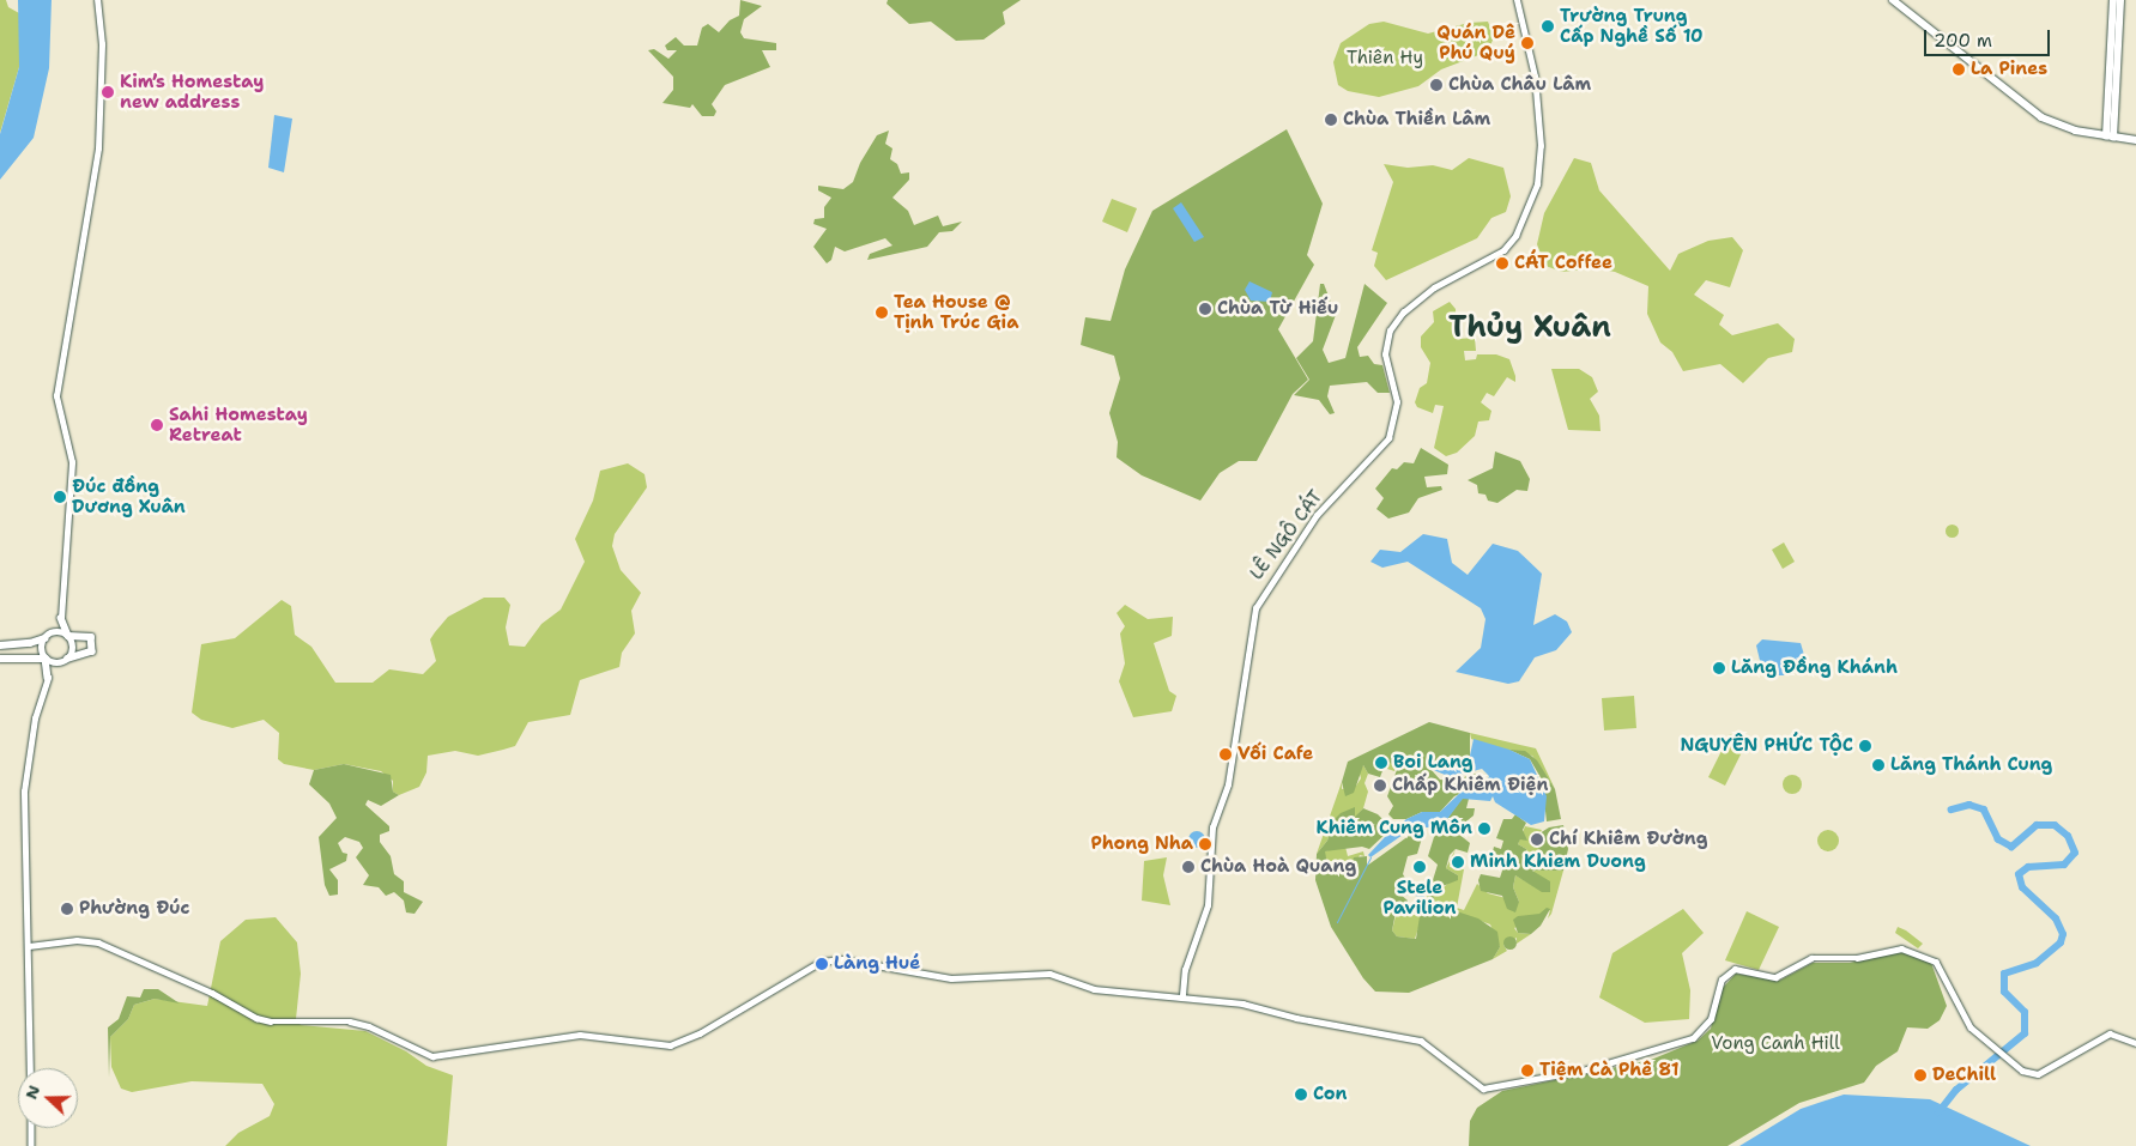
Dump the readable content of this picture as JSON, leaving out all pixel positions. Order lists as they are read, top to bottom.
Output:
{
  "streets": {
    "street": ["LÊ NGÔ CÁT"]
  },
  "districts": ["Thủy Xuân"],
  "parks": ["Thiên Hy", "Vong Canh Hill"],
  "places": [
    "Trường Trung Cấp Nghề Số 10",
    "Quán Dê Phú Quý",
    "La Pines",
    "Chùa Châu Lâm",
    "Kim’s Homestay new address",
    "Chùa Thiền Lâm",
    "CÁT Coffee",
    "Chùa Từ Hiếu",
    "Tea House @ Tịnh Trúc Gia",
    "Sahi Homestay Retreat",
    "Đúc đồng Dương Xuân",
    "Lăng Đồng Khánh",
    "NGUYÊN PHỨC TỘC",
    "Vối Cafe",
    "Boi Lang",
    "Lăng Thánh Cung",
    "Chấp Khiêm Điện",
    "Khiêm Cung Môn",
    "Chí Khiêm Đường",
    "Phong Nha",
    "Minh Khiem Duong",
    "Chùa Hoà Quang",
    "Stele Pavilion",
    "Phường Đúc",
    "Làng Hué",
    "Tiệm Cà Phê 81",
    "DeChill",
    "Con"
  ],
  "scale_bar": "200 m",
  "north": "left"
}
